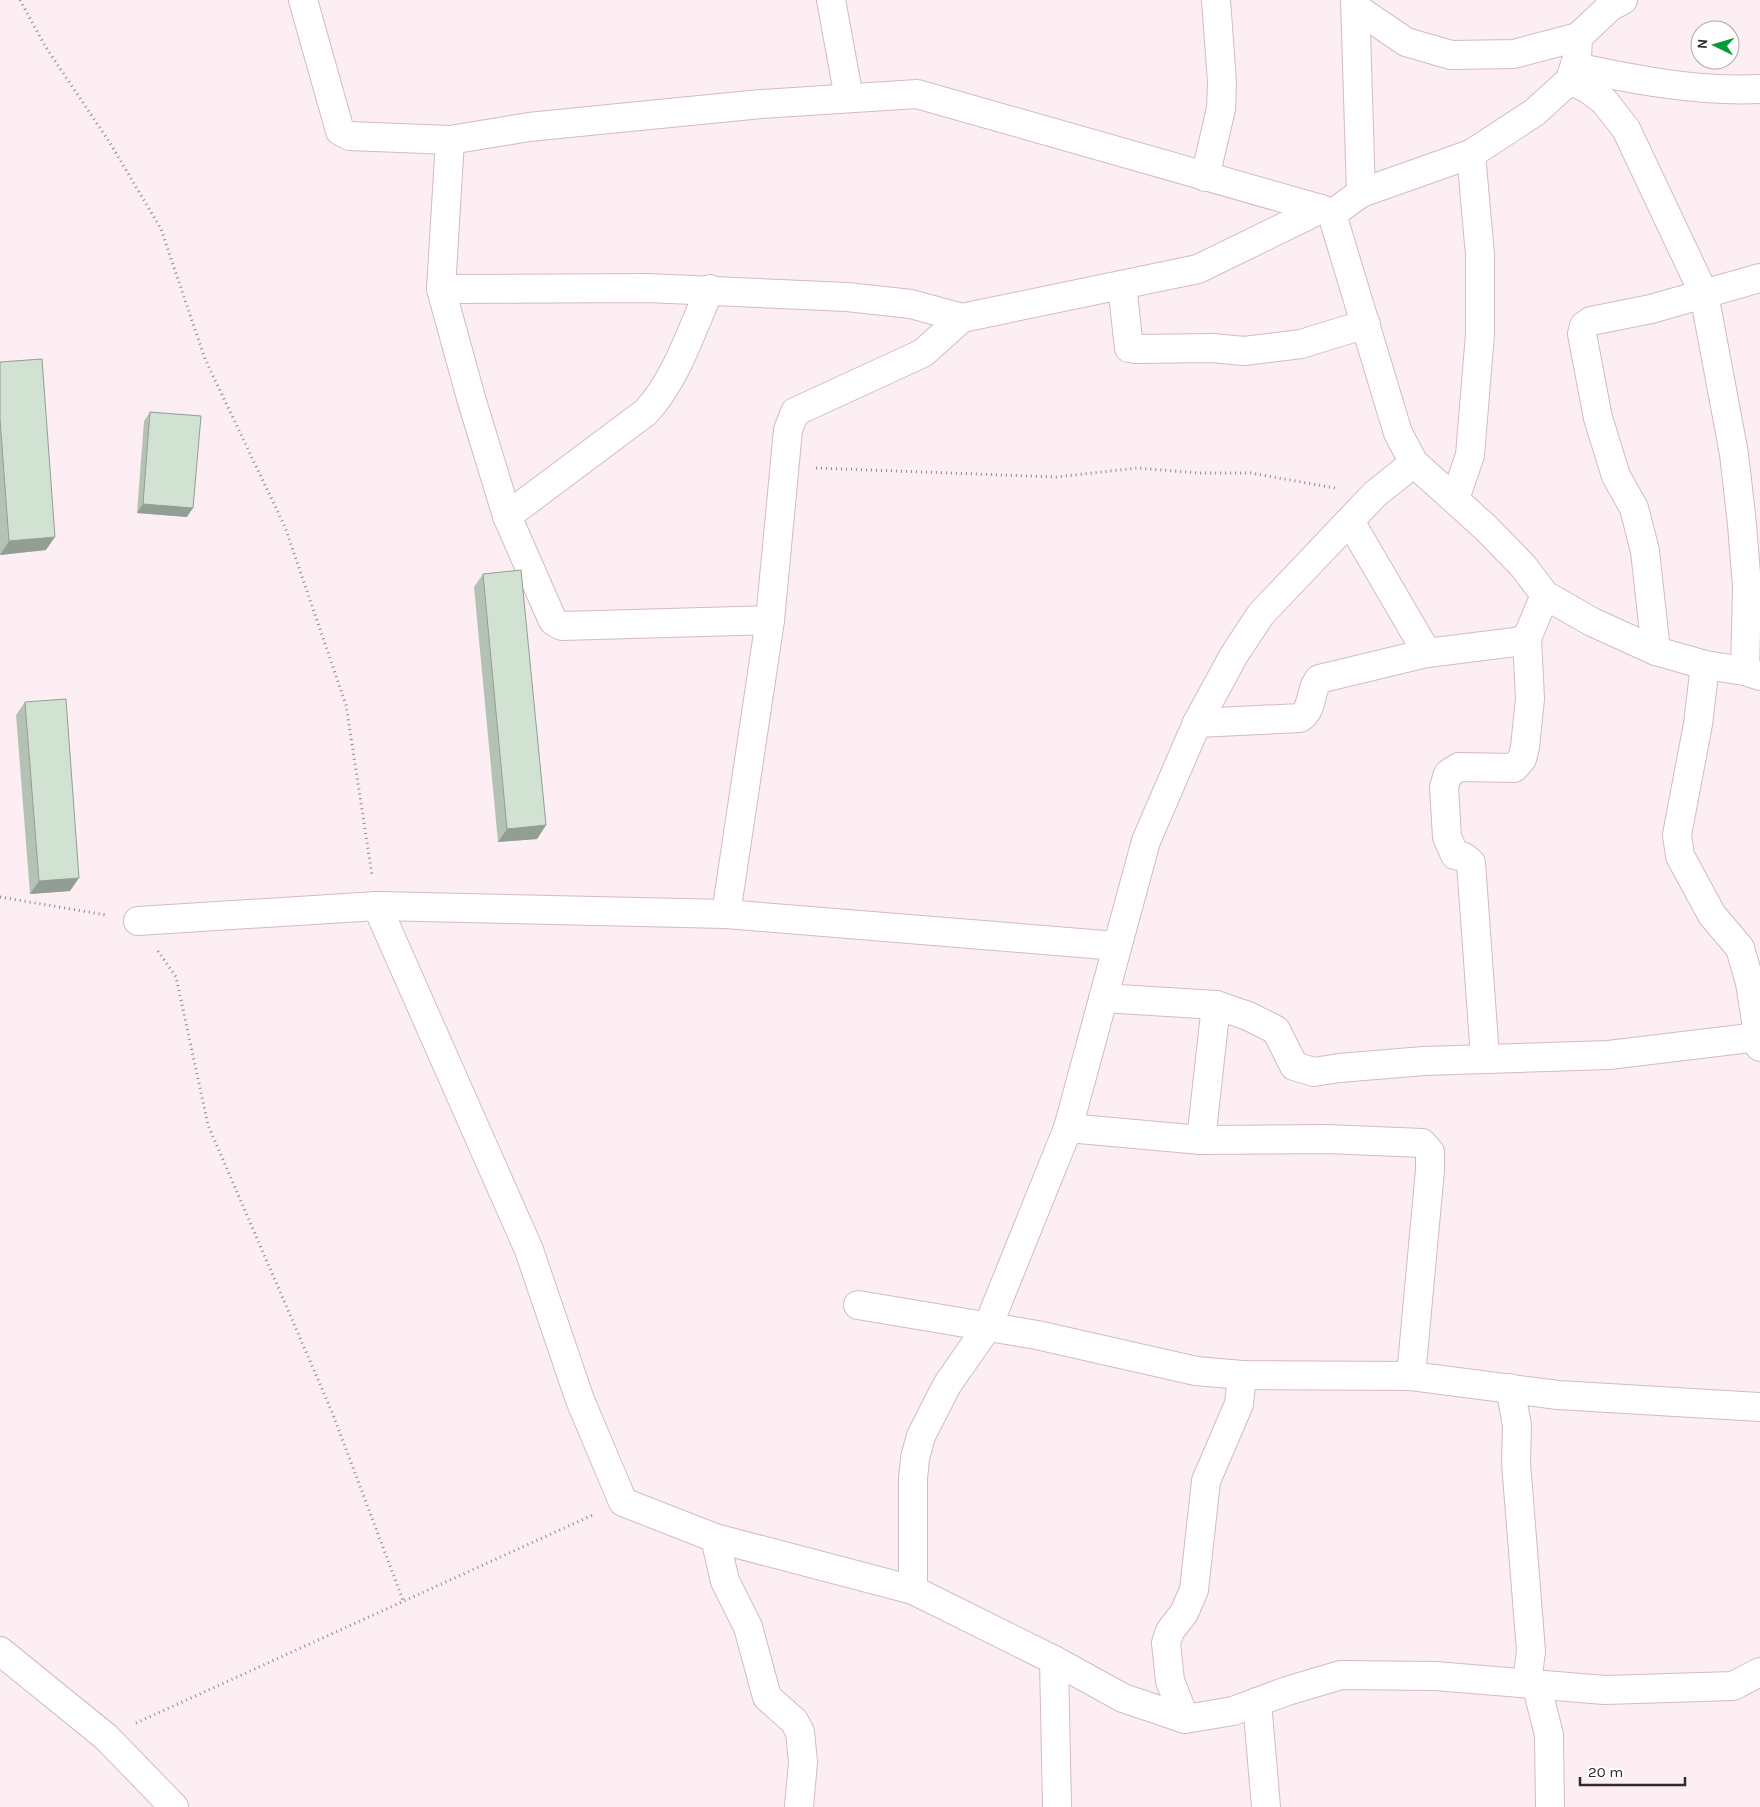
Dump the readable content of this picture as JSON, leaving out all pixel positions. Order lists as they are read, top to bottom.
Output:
{
  "scale_bar": "20 m",
  "north": "left"
}
